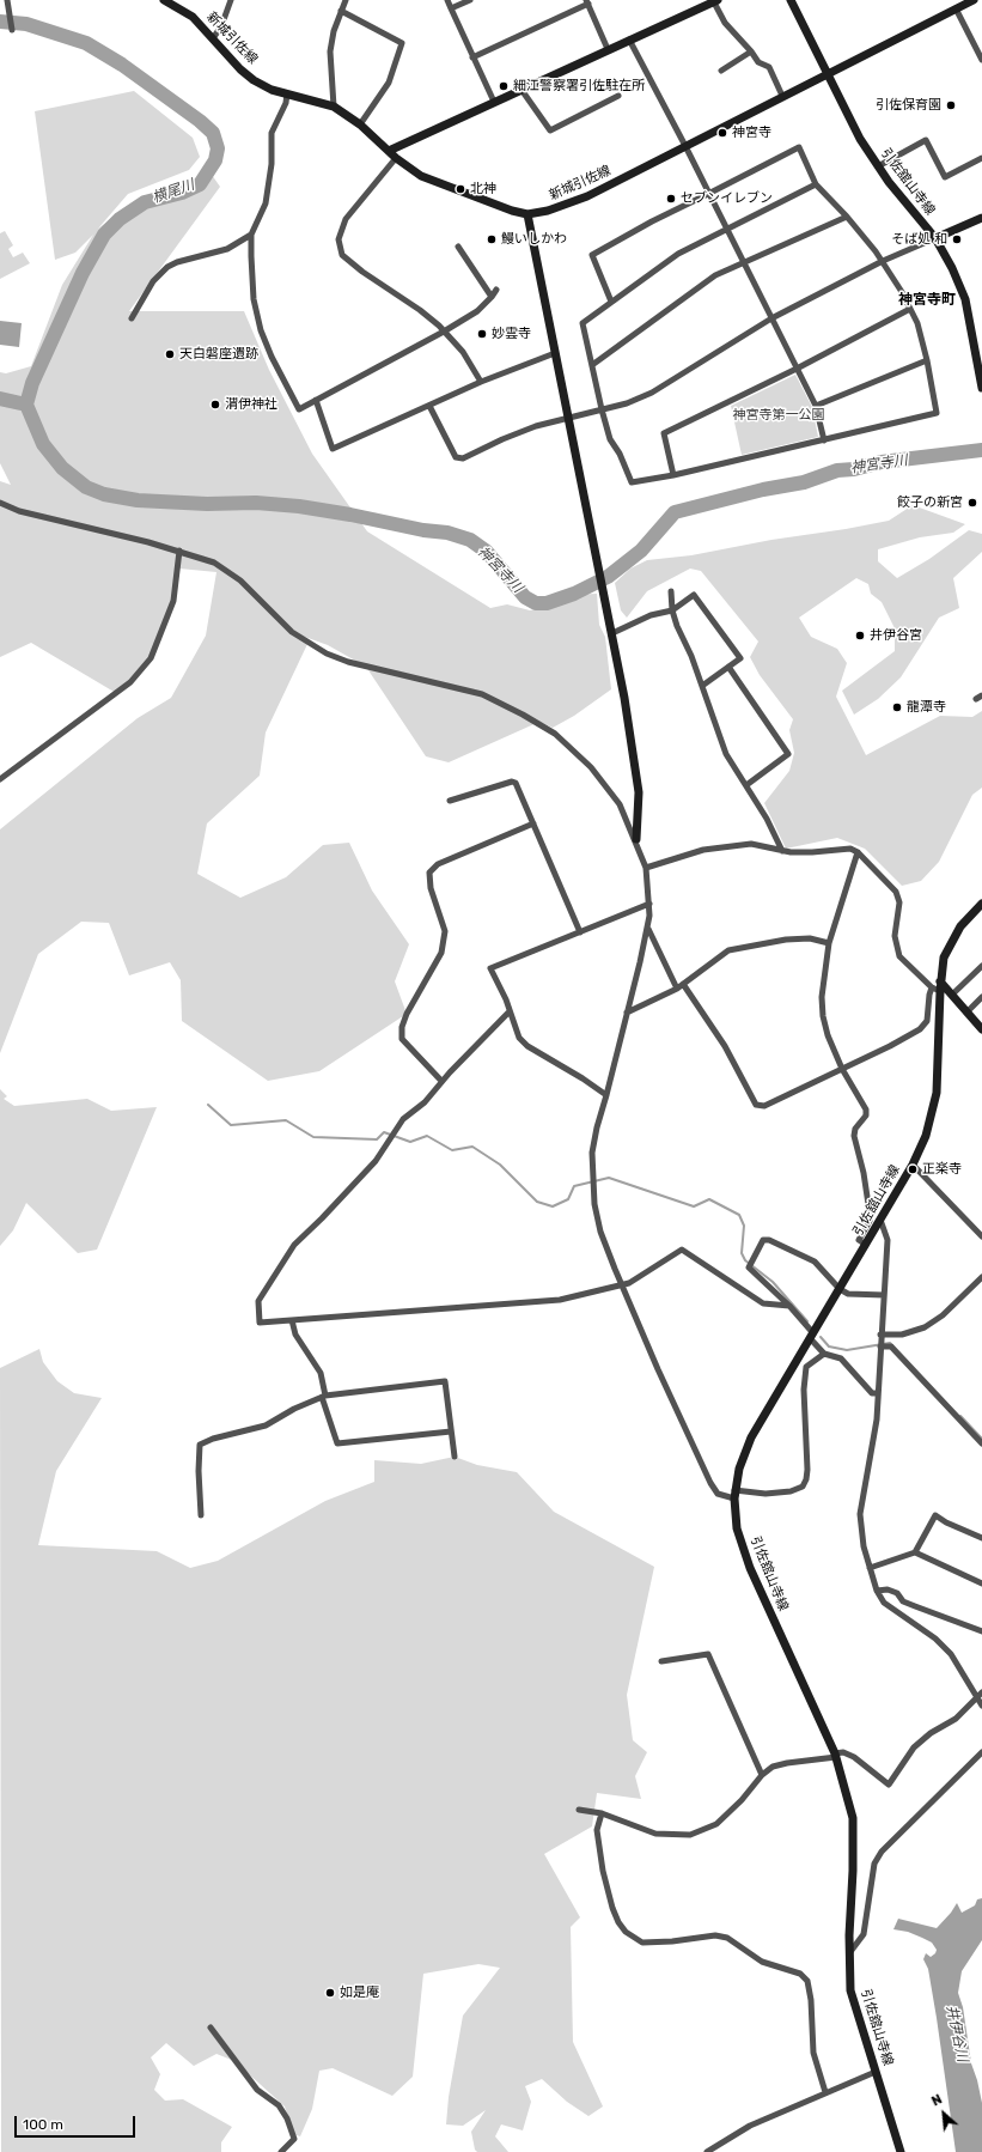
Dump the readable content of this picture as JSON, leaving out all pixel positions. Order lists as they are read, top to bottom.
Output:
{
  "streets": {
    "main road": ["新城引佐線", "引佐舘山寺線"]
  },
  "crossings": [
    ["新城引佐線", "引佐舘山寺線"]
  ],
  "districts": ["神宮寺町"],
  "water": ["横尾川", "神宮寺川", "井伊谷川"],
  "parks": ["神宮寺第一公園"],
  "places": [
    "細江警察署引佐駐在所",
    "引佐保育園",
    "神宮寺",
    "北神",
    "セブンイレブン",
    "鰻いしかわ",
    "そば処 和",
    "妙雲寺",
    "天白磐座遺跡",
    "渭伊神社",
    "餃子の新宮",
    "井伊谷宮",
    "龍潭寺",
    "正楽寺",
    "如是庵"
  ],
  "scale_bar": "100 m",
  "north": "top left"
}
